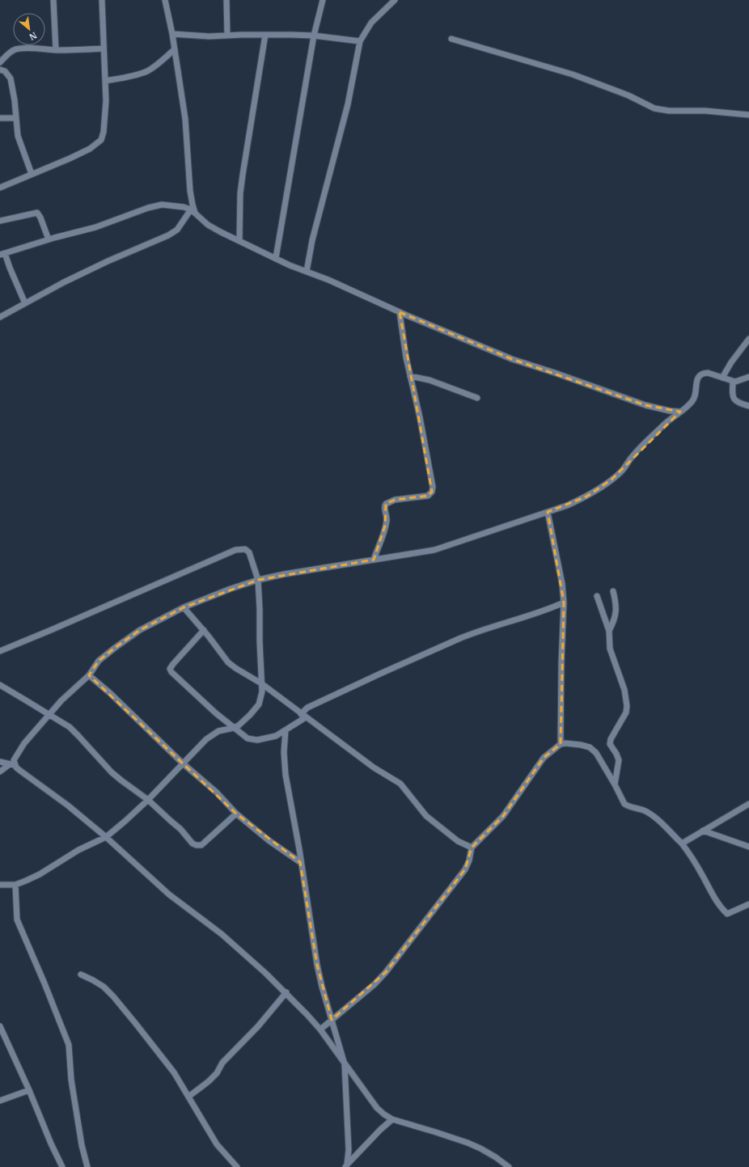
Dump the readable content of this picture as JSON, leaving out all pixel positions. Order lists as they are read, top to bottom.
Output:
{
  "north": "bottom right"
}
